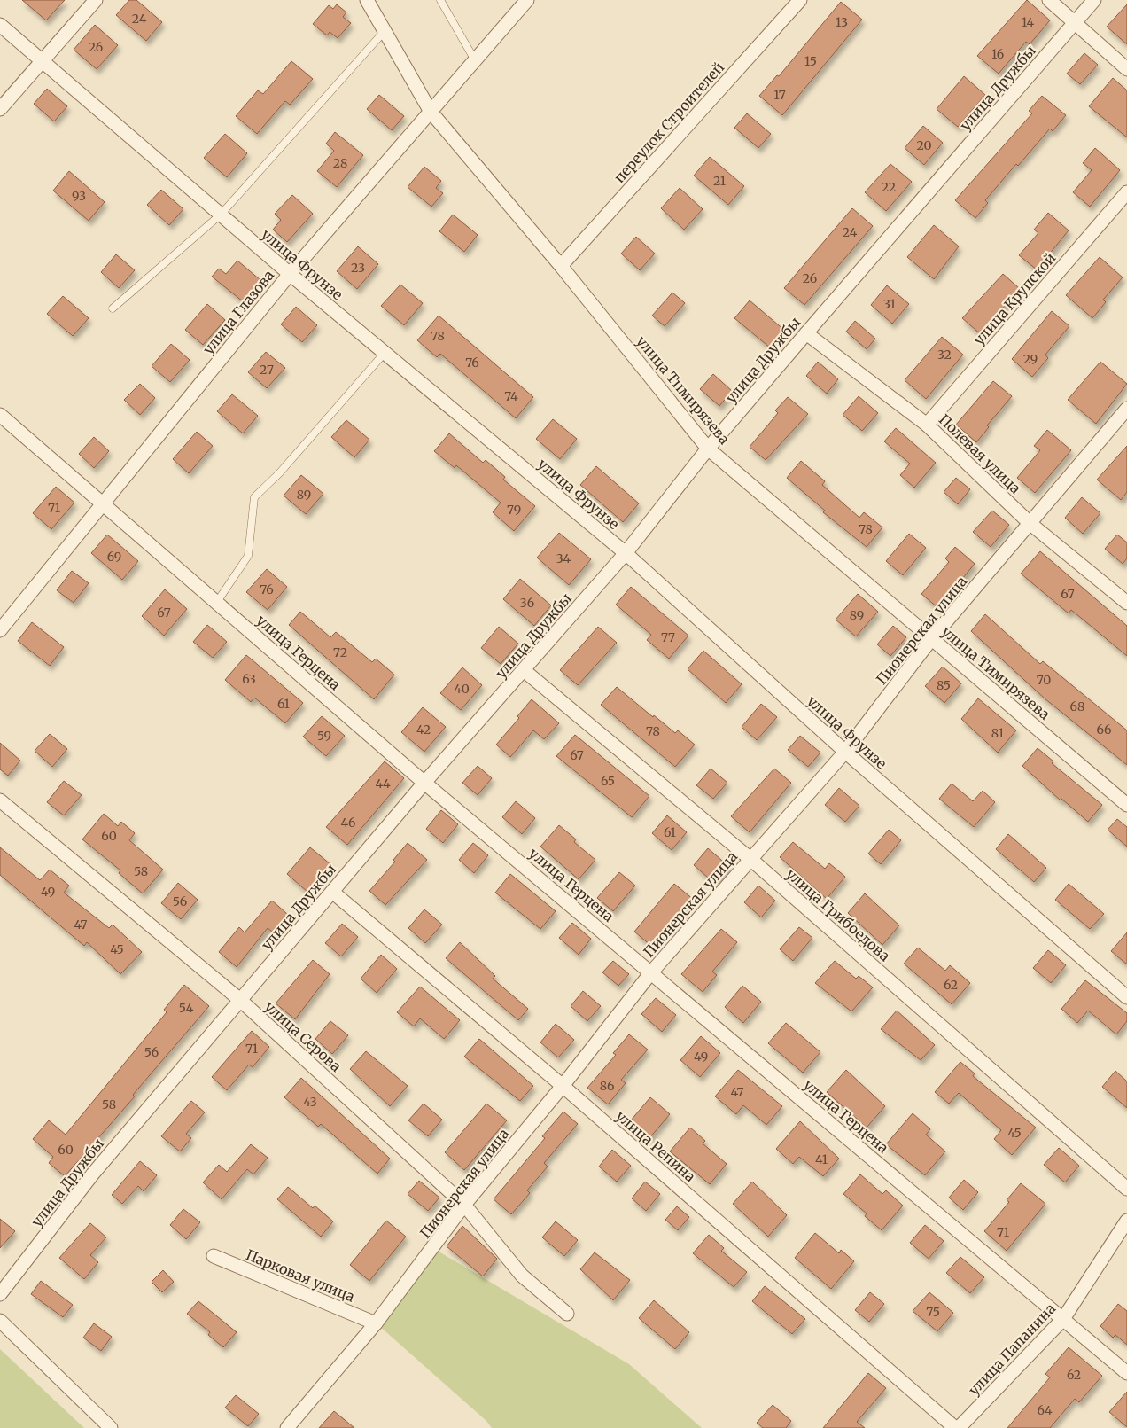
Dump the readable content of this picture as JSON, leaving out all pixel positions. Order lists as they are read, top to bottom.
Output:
{
  "streets": {
    "street": [
      "улица Дружбы",
      "переулок Строителей",
      "улица Фрунзе",
      "улица Крупской",
      "улица Глазова",
      "улица Тимирязева",
      "Полевая улица",
      "Пионерская улица",
      "улица Герцена",
      "улица Грибоедова",
      "улица Серова",
      "улица Репина",
      "Парковая улица",
      "улица Папанина"
    ]
  },
  "crossings": [
    ["улица Дружбы", "улица Фрунзе"],
    ["улица Дружбы", "улица Тимирязева"],
    ["улица Дружбы", "Полевая улица"],
    ["улица Дружбы", "улица Герцена"],
    ["улица Дружбы", "улица Грибоедова"],
    ["улица Дружбы", "улица Серова"],
    ["улица Дружбы", "улица Репина"],
    ["переулок Строителей", "улица Тимирязева"],
    ["улица Фрунзе", "улица Глазова"],
    ["улица Фрунзе", "Пионерская улица"],
    ["улица Крупской", "Полевая улица"],
    ["улица Глазова", "улица Тимирязева"],
    ["улица Глазова", "улица Герцена"],
    ["улица Тимирязева", "Пионерская улица"],
    ["Полевая улица", "Пионерская улица"],
    ["Пионерская улица", "улица Герцена"],
    ["Пионерская улица", "улица Грибоедова"],
    ["Пионерская улица", "улица Серова"],
    ["Пионерская улица", "улица Репина"],
    ["Пионерская улица", "Парковая улица"],
    ["улица Герцена", "улица Папанина"]
  ],
  "house_numbers": [
    "24",
    "13",
    "14",
    "26",
    "16",
    "15",
    "17",
    "20",
    "28",
    "21",
    "22",
    "93",
    "24",
    "23",
    "26",
    "31",
    "78",
    "32",
    "29",
    "76",
    "27",
    "74",
    "89",
    "71",
    "79",
    "78",
    "69",
    "34",
    "76",
    "67",
    "36",
    "67",
    "89",
    "77",
    "72",
    "63",
    "70",
    "85",
    "40",
    "61",
    "68",
    "42",
    "66",
    "78",
    "81",
    "59",
    "67",
    "65",
    "44",
    "46",
    "61",
    "60",
    "58",
    "49",
    "56",
    "47",
    "45",
    "62",
    "54",
    "71",
    "56",
    "49",
    "86",
    "47",
    "43",
    "58",
    "45",
    "60",
    "41",
    "71",
    "75",
    "62",
    "64"
  ]
}
